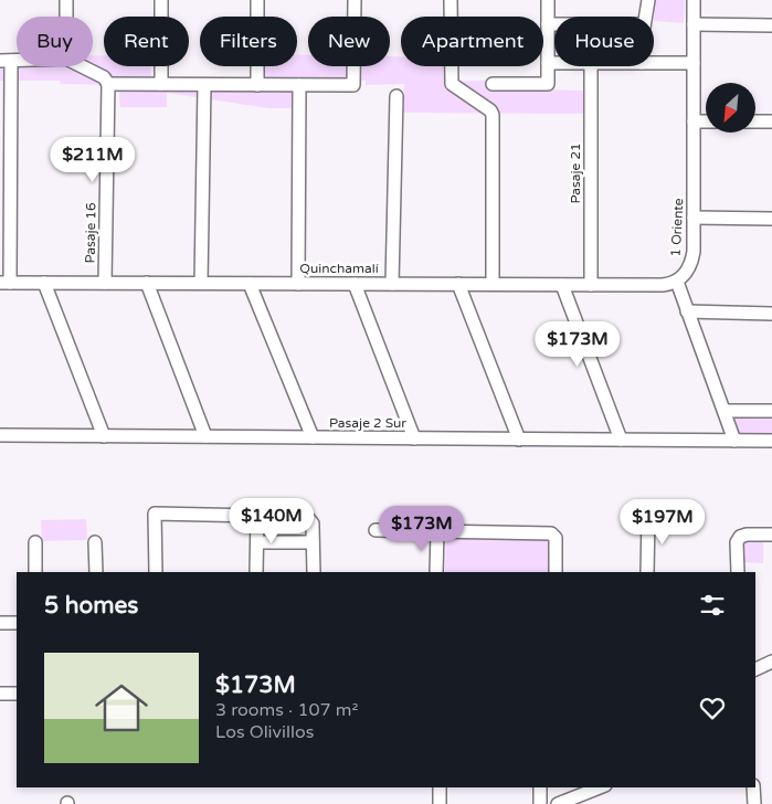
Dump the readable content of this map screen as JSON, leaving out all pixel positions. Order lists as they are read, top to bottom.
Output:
{
  "streets": {
    "street": [
      "Pasaje 21",
      "1 Oriente",
      "Pasaje 16",
      "Quinchamalí",
      "Pasaje 2 Sur"
    ]
  },
  "crossings": [
    ["Pasaje 21", "Quinchamalí"],
    ["1 Oriente", "Quinchamalí"],
    ["Pasaje 16", "Quinchamalí"]
  ],
  "north": "bottom left",
  "page": {
    "chip": [
      "Buy",
      "Rent",
      "Filters",
      "New",
      "Apartment",
      "House"
    ],
    "price": [
      "$211M",
      "$173M",
      "$140M",
      "$197M",
      "$173M"
    ],
    "heading": "5 homes",
    "list": [
      {
        "name": "$173M",
        "note": "3 rooms · 107 m² · Los Olivillos"
      }
    ]
  }
}
